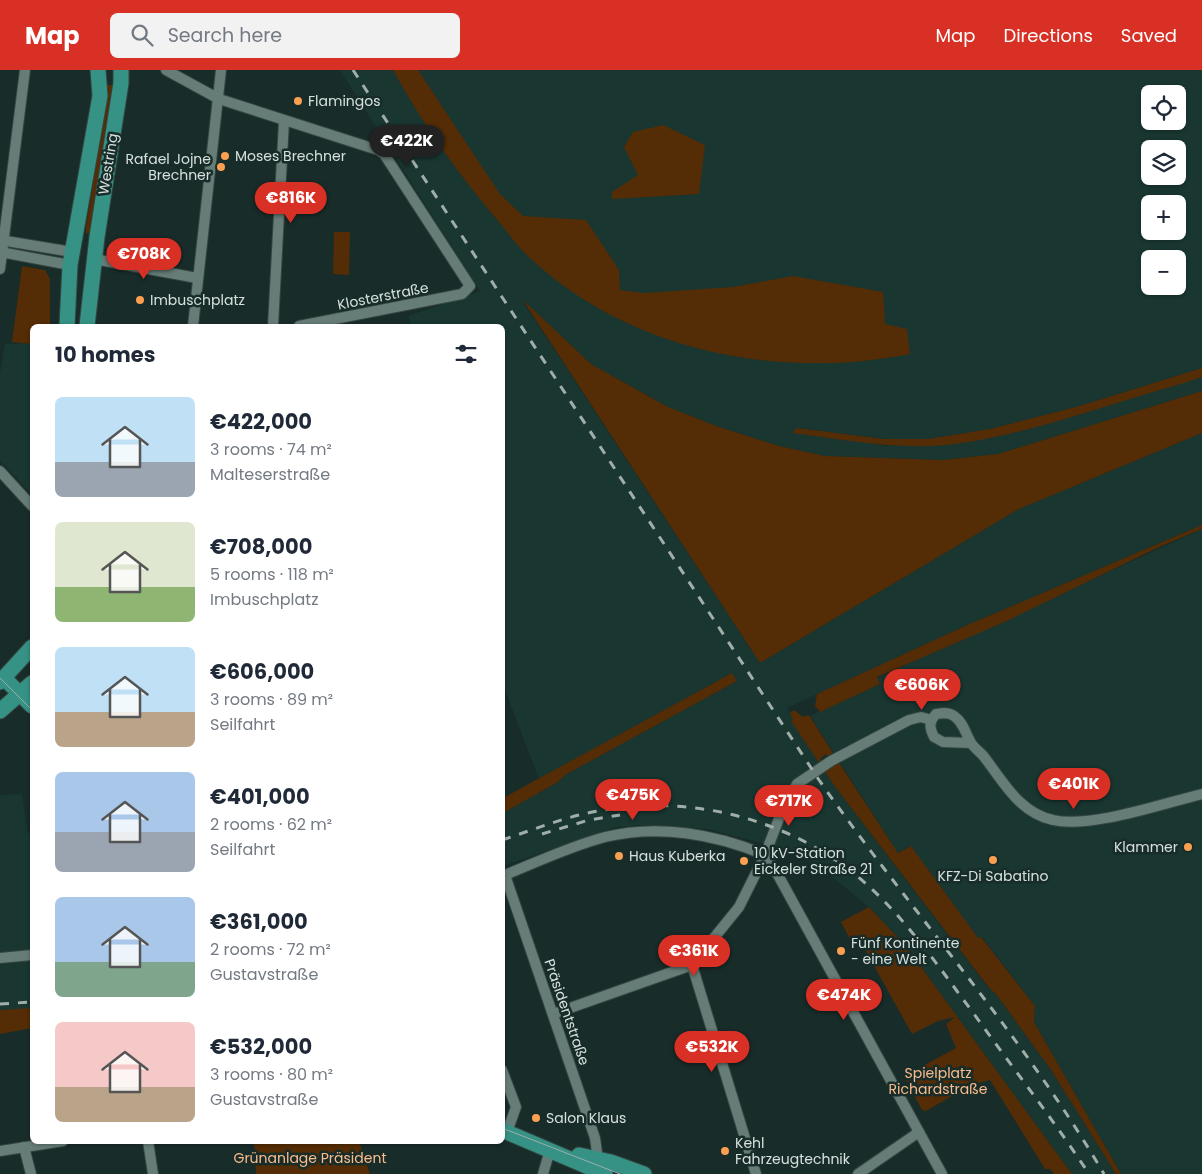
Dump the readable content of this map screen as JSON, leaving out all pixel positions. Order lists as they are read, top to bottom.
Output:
{
  "streets": {
    "main road": ["Westring"],
    "street": ["Klosterstraße", "Präsidentstraße"]
  },
  "parks": ["Spielplatz Richardstraße", "Grünanlage Präsident"],
  "places": [
    "Flamingos",
    "Moses Brechner",
    "Rafael Jojne Brechner",
    "Imbuschplatz",
    "Klammer",
    "Haus Kuberka",
    "KFZ-Di Sabatino",
    "10 kV-Station Eickeler Straße 21",
    "Fünf Kontinente - eine Welt",
    "Salon Klaus",
    "Kehl Fahrzeugtechnik"
  ],
  "page": {
    "header": "Map",
    "search": "Search here",
    "nav": ["Map", "Directions", "Saved"],
    "map_buttons": ["+", "−"],
    "price": [
      "€422K",
      "€816K",
      "€708K",
      "€606K",
      "€401K",
      "€475K",
      "€717K",
      "€361K",
      "€474K",
      "€532K"
    ],
    "heading": "10 homes",
    "list": [
      {
        "name": "€422,000",
        "note": "3 rooms · 74 m² · Malteserstraße"
      },
      {
        "name": "€708,000",
        "note": "5 rooms · 118 m² · Imbuschplatz"
      },
      {
        "name": "€606,000",
        "note": "3 rooms · 89 m² · Seilfahrt"
      },
      {
        "name": "€401,000",
        "note": "2 rooms · 62 m² · Seilfahrt"
      },
      {
        "name": "€361,000",
        "note": "2 rooms · 72 m² · Gustavstraße"
      },
      {
        "name": "€532,000",
        "note": "3 rooms · 80 m² · Gustavstraße"
      }
    ]
  }
}
